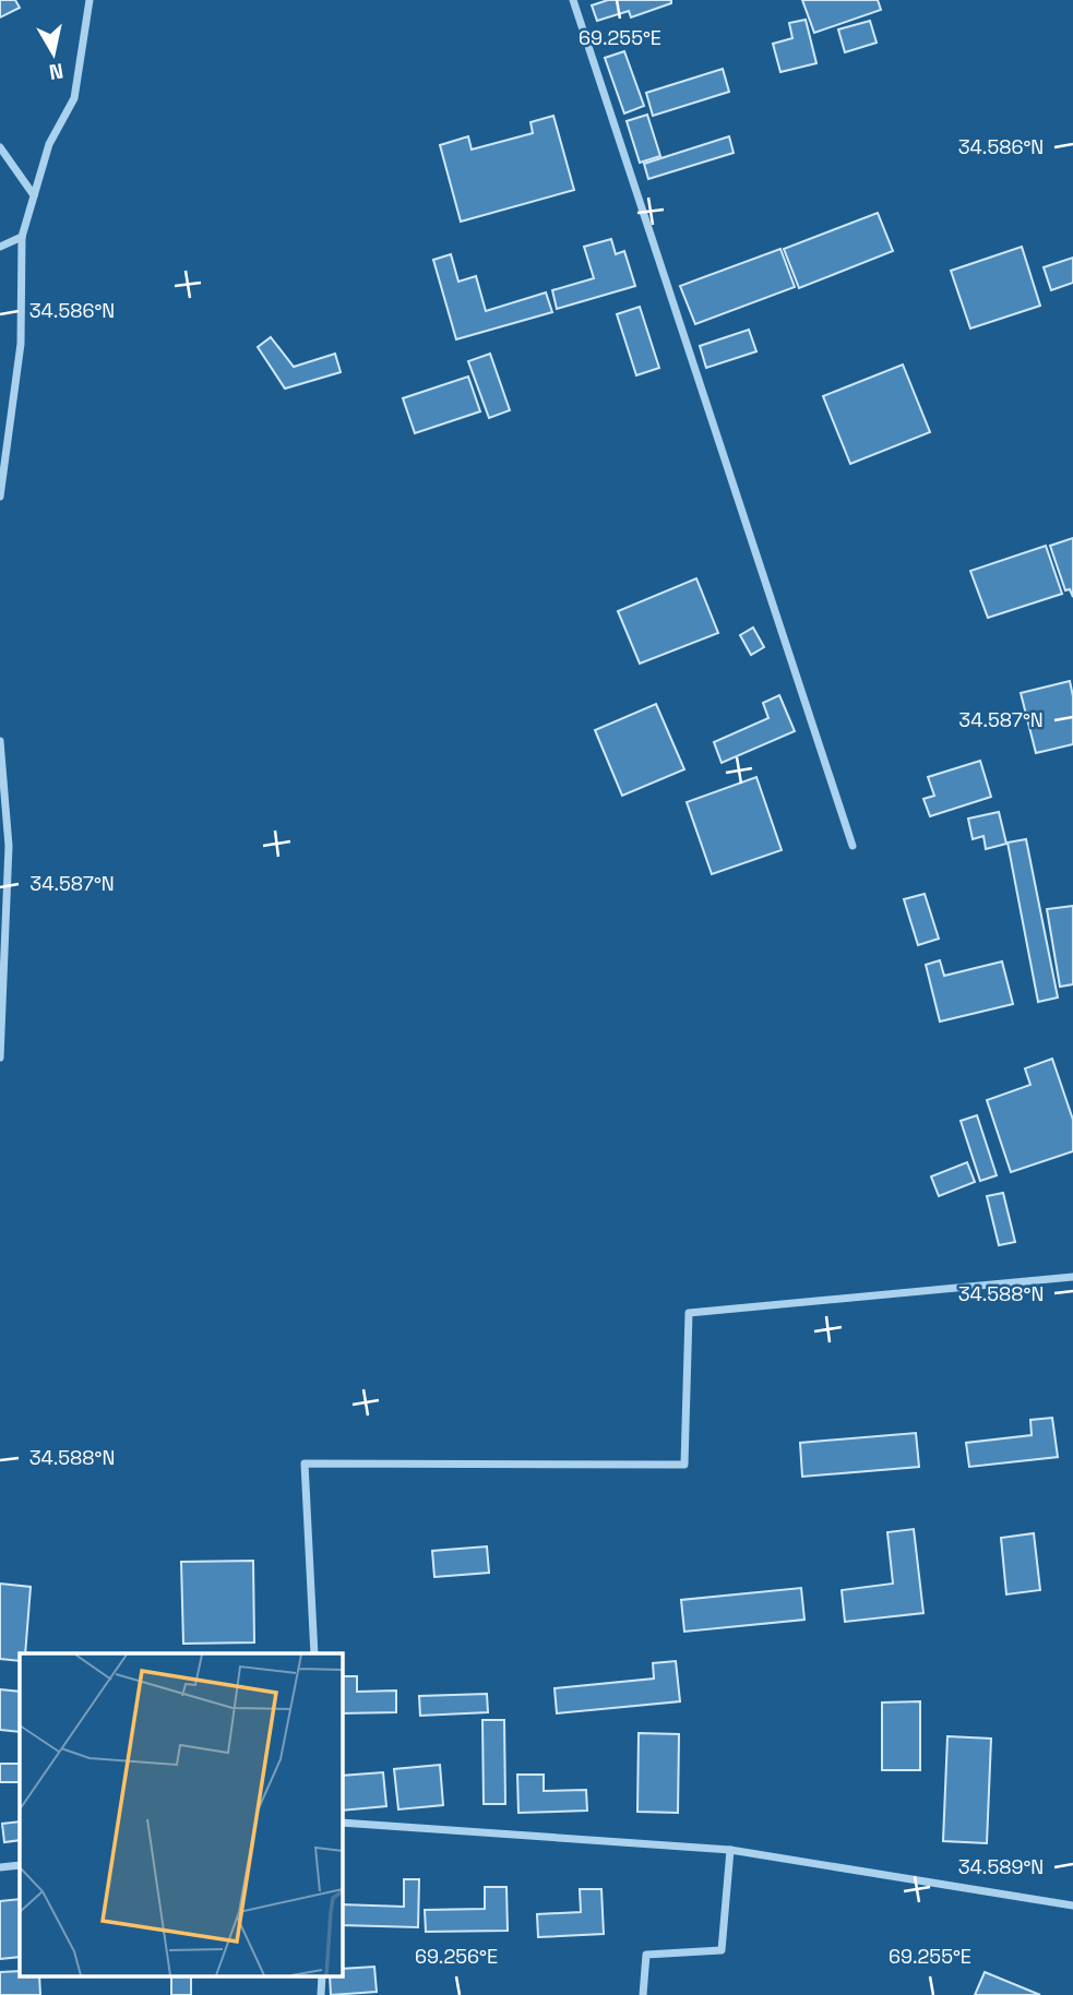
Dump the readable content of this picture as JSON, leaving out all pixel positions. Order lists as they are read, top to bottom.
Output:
{
  "north": "bottom",
  "coordinates": [
    "69.255°E",
    "34.586°N",
    "34.587°N",
    "34.588°N",
    "34.589°N",
    "69.256°E"
  ]
}
